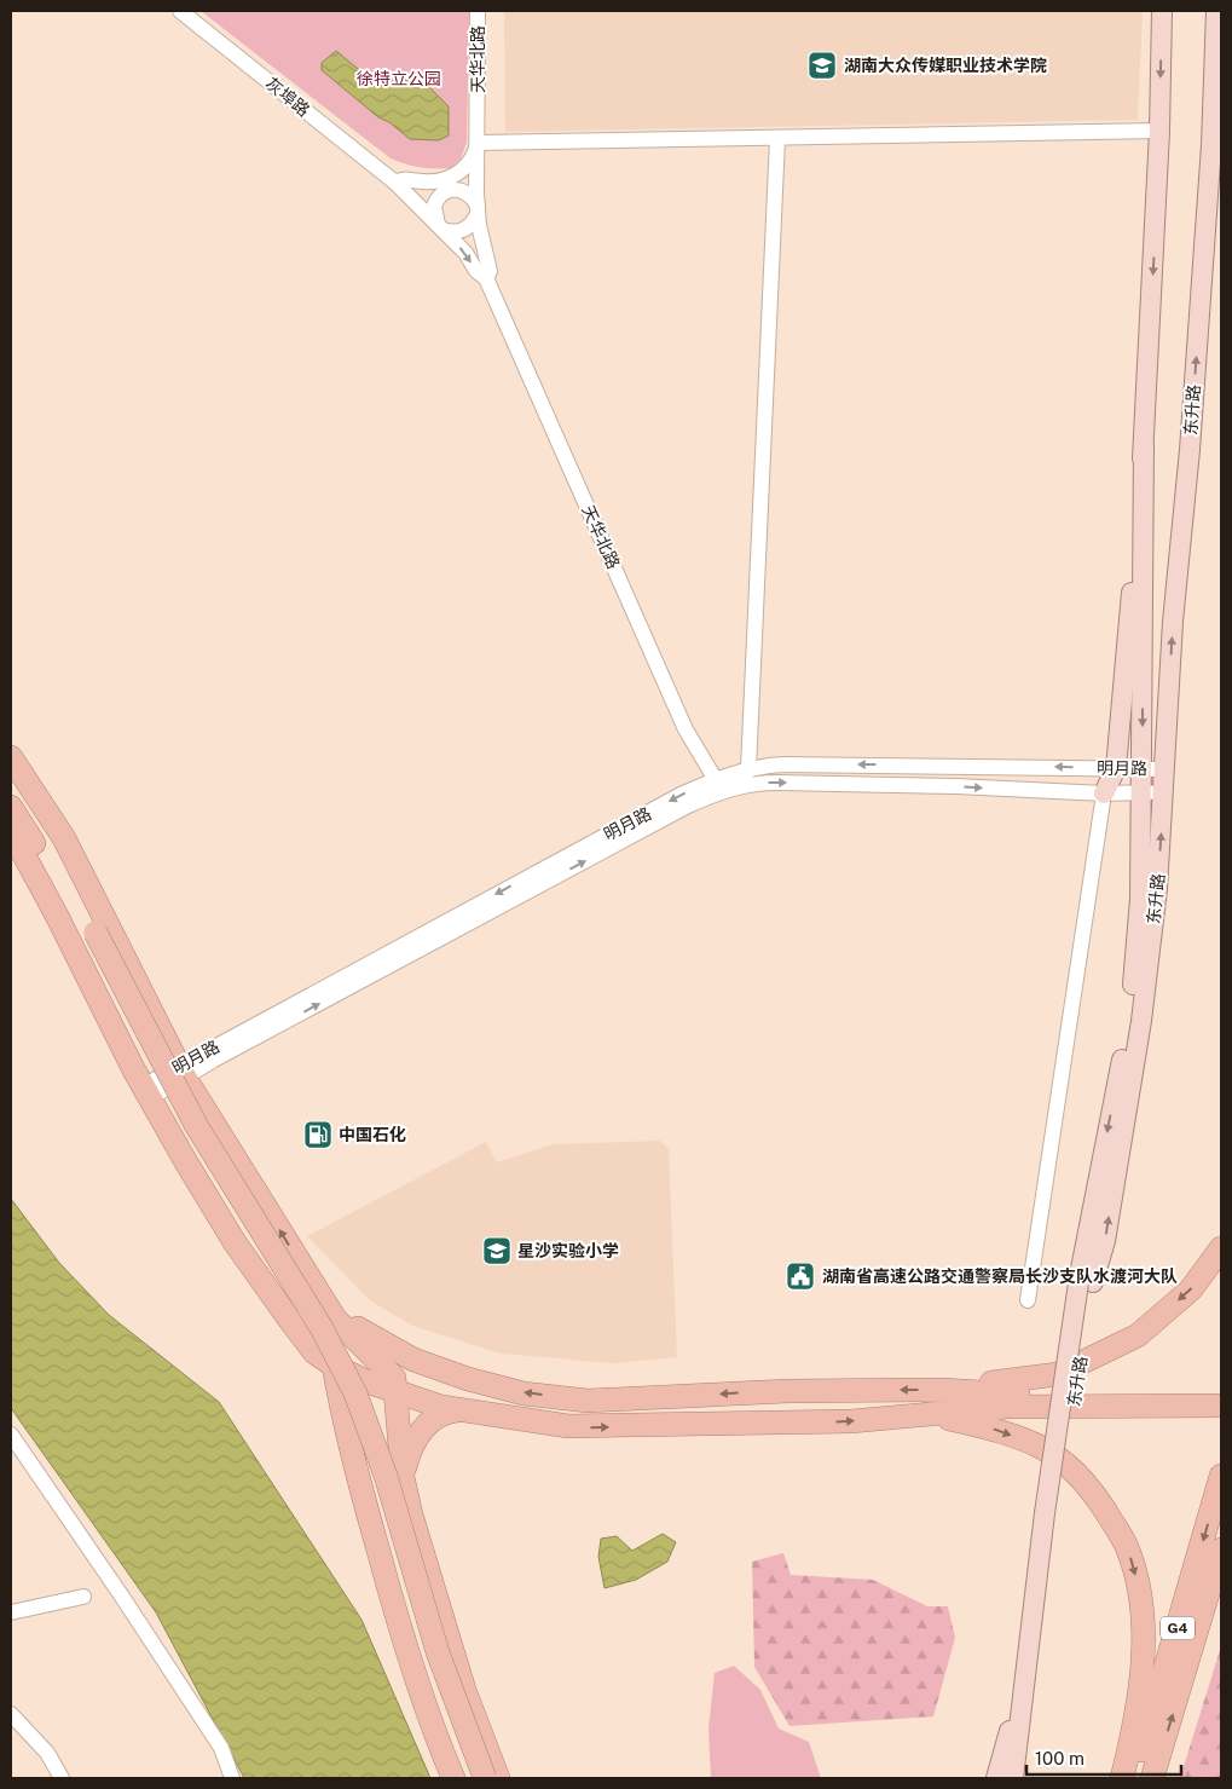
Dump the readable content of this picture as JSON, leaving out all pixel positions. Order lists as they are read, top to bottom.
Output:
{
  "streets": {
    "highway": ["G4"],
    "main road": ["东升路"],
    "street": ["天华北路", "灰埠路", "明月路"]
  },
  "crossings": [
    ["天华北路", "明月路"],
    ["东升路", "明月路"]
  ],
  "parks": ["徐特立公园"],
  "places": {
    "school or university": ["湖南大众传媒职业技术学院", "星沙实验小学"],
    "fuel station": ["中国石化"],
    "public building": ["湖南省高速公路交通警察局长沙支队水渡河大队"]
  },
  "scale_bar": "100 m"
}
